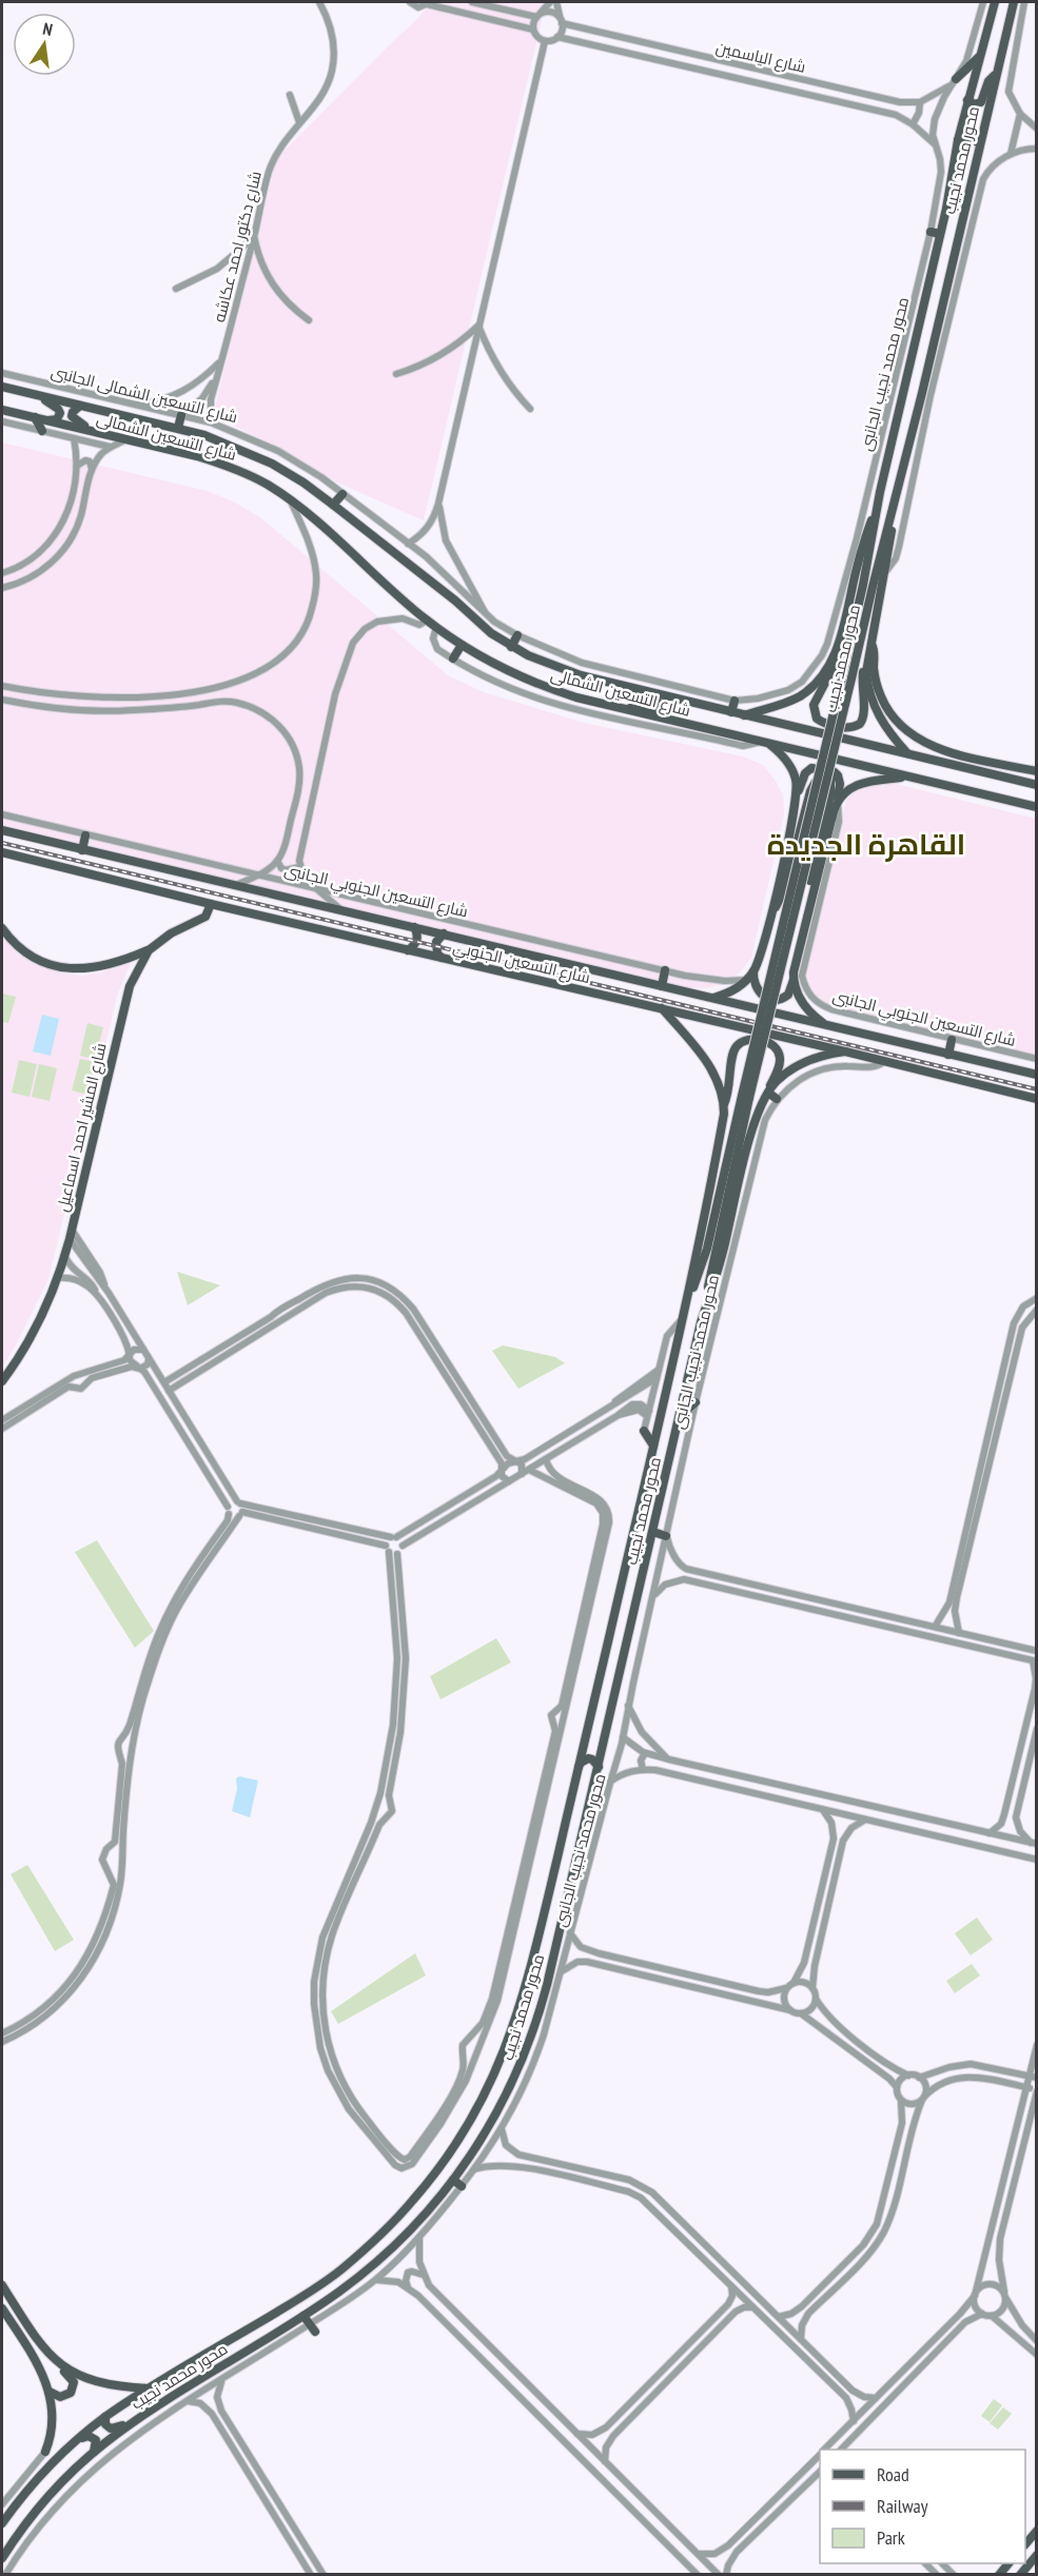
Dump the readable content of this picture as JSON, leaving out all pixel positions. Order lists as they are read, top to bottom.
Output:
{
  "streets": {
    "main road": [
      "محور محمد نجيب",
      "شارع التسعين الشمالى",
      "شارع التسعين الجنوبي",
      "شارع المشير احمد اسماعيل"
    ],
    "street": [
      "شارع الياسمين",
      "شارع دكتور احمد عكاشه",
      "محور محمد نجيب الجانبى",
      "شارع التسعين الشمالى الجانبى",
      "شارع التسعين الجنوبي الجانبى"
    ]
  },
  "crossings": [
    ["شارع الياسمين", "محور محمد نجيب الجانبى"],
    ["محور محمد نجيب", "محور محمد نجيب الجانبى"],
    ["محور محمد نجيب", "شارع التسعين الجنوبي"],
    ["شارع دكتور احمد عكاشه", "شارع التسعين الشمالى الجانبى"],
    ["محور محمد نجيب الجانبى", "شارع التسعين الشمالى الجانبى"],
    ["شارع التسعين الجنوبي", "شارع المشير احمد اسماعيل"]
  ],
  "districts": ["القاهرة الجديدة"],
  "legend": ["Road", "Railway", "Park"],
  "north": "top"
}
